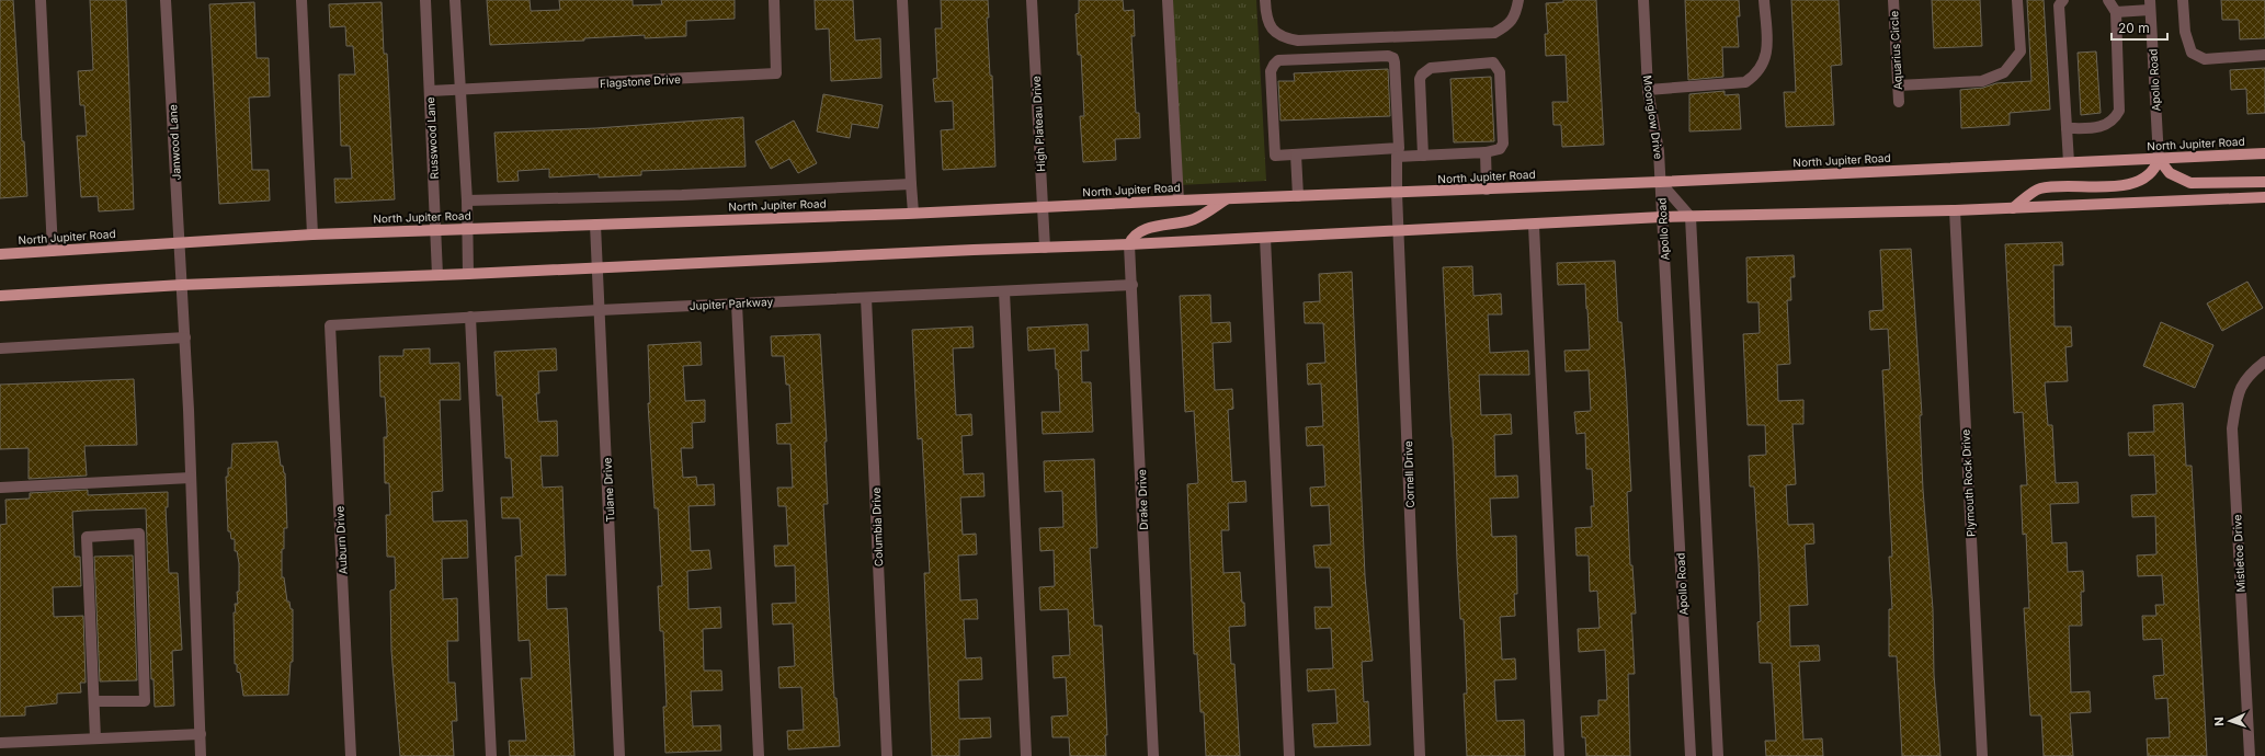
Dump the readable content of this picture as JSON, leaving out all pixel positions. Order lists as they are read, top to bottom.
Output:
{
  "streets": {
    "main road": ["North Jupiter Road"],
    "street": [
      "Aquarius Circle",
      "Apollo Road",
      "Flagstone Drive",
      "Moonglow Drive",
      "High Plateau Drive",
      "Russwood Lane",
      "Janwood Lane",
      "Jupiter Parkway",
      "Cornell Drive",
      "Plymouth Rock Drive",
      "Tulane Drive",
      "Drake Drive",
      "Columbia Drive",
      "Auburn Drive",
      "Mistletoe Drive"
    ]
  },
  "crossings": [
    ["Apollo Road", "Moonglow Drive"],
    ["Apollo Road", "North Jupiter Road"],
    ["Flagstone Drive", "Russwood Lane"],
    ["Moonglow Drive", "North Jupiter Road"],
    ["High Plateau Drive", "North Jupiter Road"],
    ["Russwood Lane", "North Jupiter Road"],
    ["Janwood Lane", "North Jupiter Road"],
    ["North Jupiter Road", "Cornell Drive"],
    ["North Jupiter Road", "Tulane Drive"],
    ["Jupiter Parkway", "Tulane Drive"],
    ["Jupiter Parkway", "Drake Drive"],
    ["Jupiter Parkway", "Columbia Drive"],
    ["Jupiter Parkway", "Auburn Drive"]
  ],
  "scale_bar": "20 m",
  "north": "left"
}
